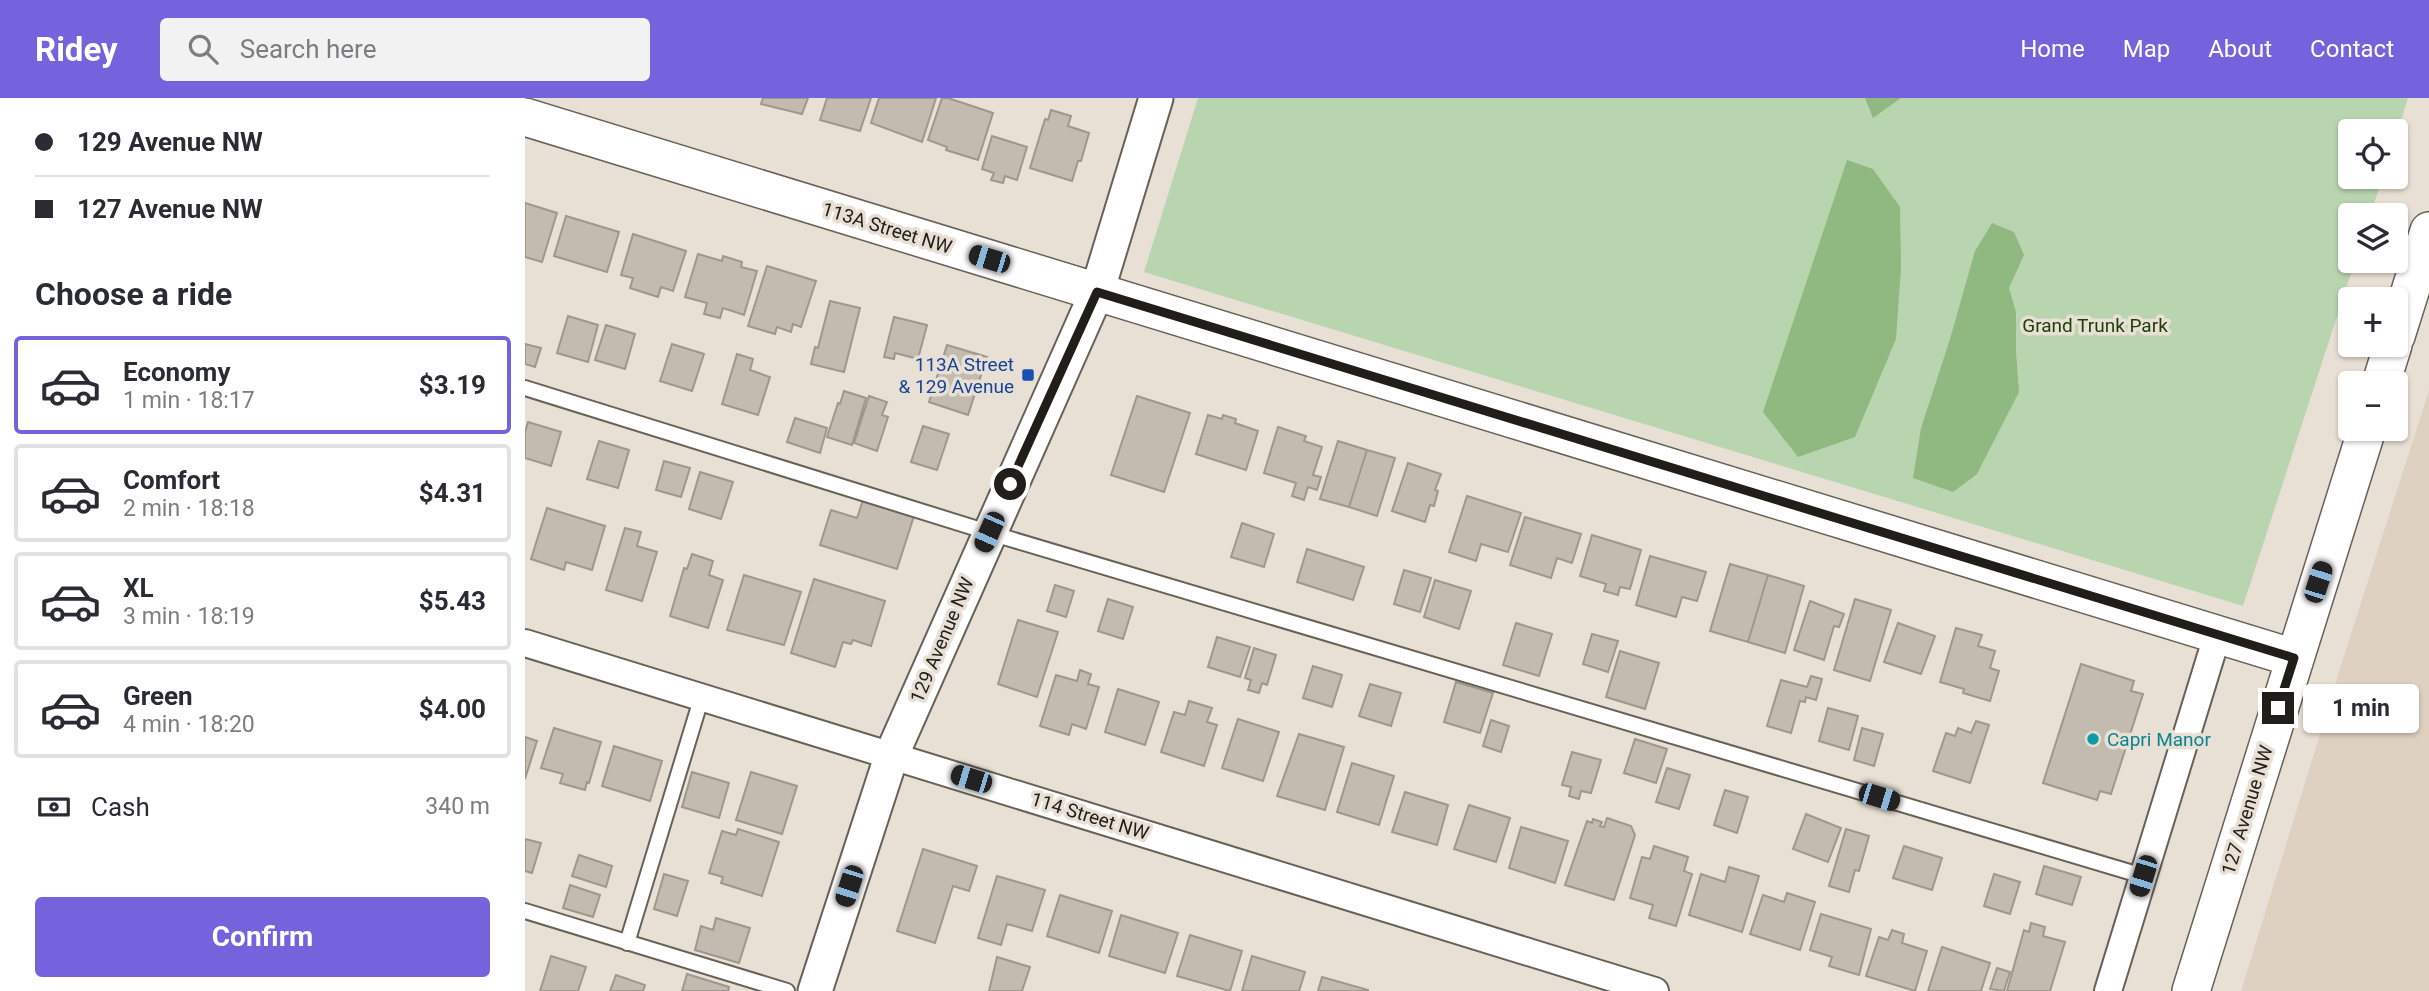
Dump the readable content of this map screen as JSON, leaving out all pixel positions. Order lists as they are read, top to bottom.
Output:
{
  "streets": {
    "main road": ["113A Street NW", "127 Avenue NW"],
    "street": ["129 Avenue NW", "114 Street NW"]
  },
  "crossings": [
    ["113A Street NW", "129 Avenue NW"],
    ["113A Street NW", "127 Avenue NW"],
    ["129 Avenue NW", "114 Street NW"]
  ],
  "parks": ["Grand Trunk Park"],
  "places": {
    "transit": ["113A Street & 129 Avenue"],
    "other": ["Capri Manor"]
  },
  "page": {
    "header": "Ridey",
    "search": "Search here",
    "nav": [
      "Home",
      "Map",
      "About",
      "Contact"
    ],
    "banner": ["129 Avenue NW", "127 Avenue NW"],
    "map_buttons": ["+", "−"],
    "heading": "Choose a ride",
    "list": [
      {
        "name": "Economy",
        "note": "1 min · 18:17",
        "value": "$3.19"
      },
      {
        "name": "Comfort",
        "note": "2 min · 18:18",
        "value": "$4.31"
      },
      {
        "name": "XL",
        "note": "3 min · 18:19",
        "value": "$5.43"
      },
      {
        "name": "Green",
        "note": "4 min · 18:20",
        "value": "$4.00"
      }
    ],
    "bubble": "1 min",
    "pay": ["Cash", "340 m"],
    "buttons": "Confirm"
  }
}
